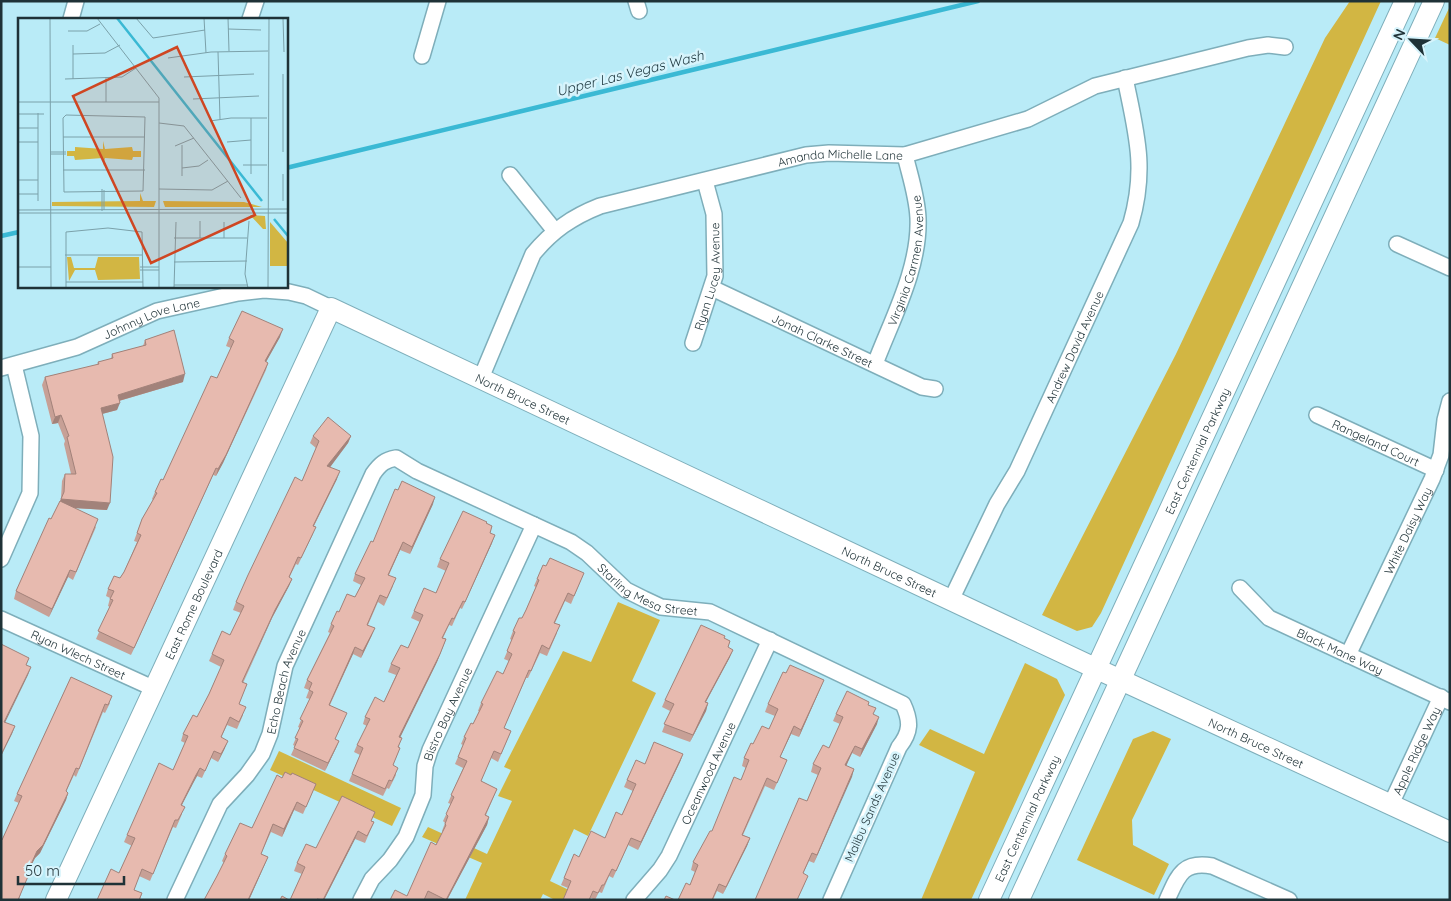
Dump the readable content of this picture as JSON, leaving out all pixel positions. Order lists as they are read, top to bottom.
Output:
{
  "streets": {
    "main road": ["North Bruce Street", "East Centennial Parkway", "East Rome Boulevard"],
    "street": [
      "Amanda Michelle Lane",
      "Virginia Carmen Avenue",
      "Ryan Lucey Avenue",
      "Johnny Love Lane",
      "Jonah Clarke Street",
      "Andrew David Avenue",
      "Rangeland Court",
      "White Daisy Way",
      "Starling Mesa Street",
      "Black Mane Way",
      "Ryan Wlech Street",
      "Echo Beach Avenue",
      "Bistro Bay Avenue",
      "Apple Ridge Way",
      "Oceanwood Avenue",
      "Malibu Sands Avenue"
    ]
  },
  "crossings": [
    ["Amanda Michelle Lane", "Virginia Carmen Avenue"],
    ["Amanda Michelle Lane", "Ryan Lucey Avenue"],
    ["Amanda Michelle Lane", "Andrew David Avenue"],
    ["Amanda Michelle Lane", "North Bruce Street"],
    ["Virginia Carmen Avenue", "Jonah Clarke Street"],
    ["Ryan Lucey Avenue", "Jonah Clarke Street"],
    ["Johnny Love Lane", "North Bruce Street"],
    ["Johnny Love Lane", "East Rome Boulevard"],
    ["Andrew David Avenue", "North Bruce Street"],
    ["North Bruce Street", "East Centennial Parkway"],
    ["North Bruce Street", "East Rome Boulevard"],
    ["North Bruce Street", "Apple Ridge Way"],
    ["Rangeland Court", "White Daisy Way"],
    ["White Daisy Way", "Black Mane Way"],
    ["Starling Mesa Street", "Echo Beach Avenue"],
    ["Starling Mesa Street", "Bistro Bay Avenue"],
    ["Starling Mesa Street", "Oceanwood Avenue"],
    ["Starling Mesa Street", "Malibu Sands Avenue"],
    ["East Rome Boulevard", "Ryan Wlech Street"],
    ["Black Mane Way", "Apple Ridge Way"]
  ],
  "water": ["Upper Las Vegas Wash"],
  "scale_bar": "50 m",
  "north": "top left"
}
